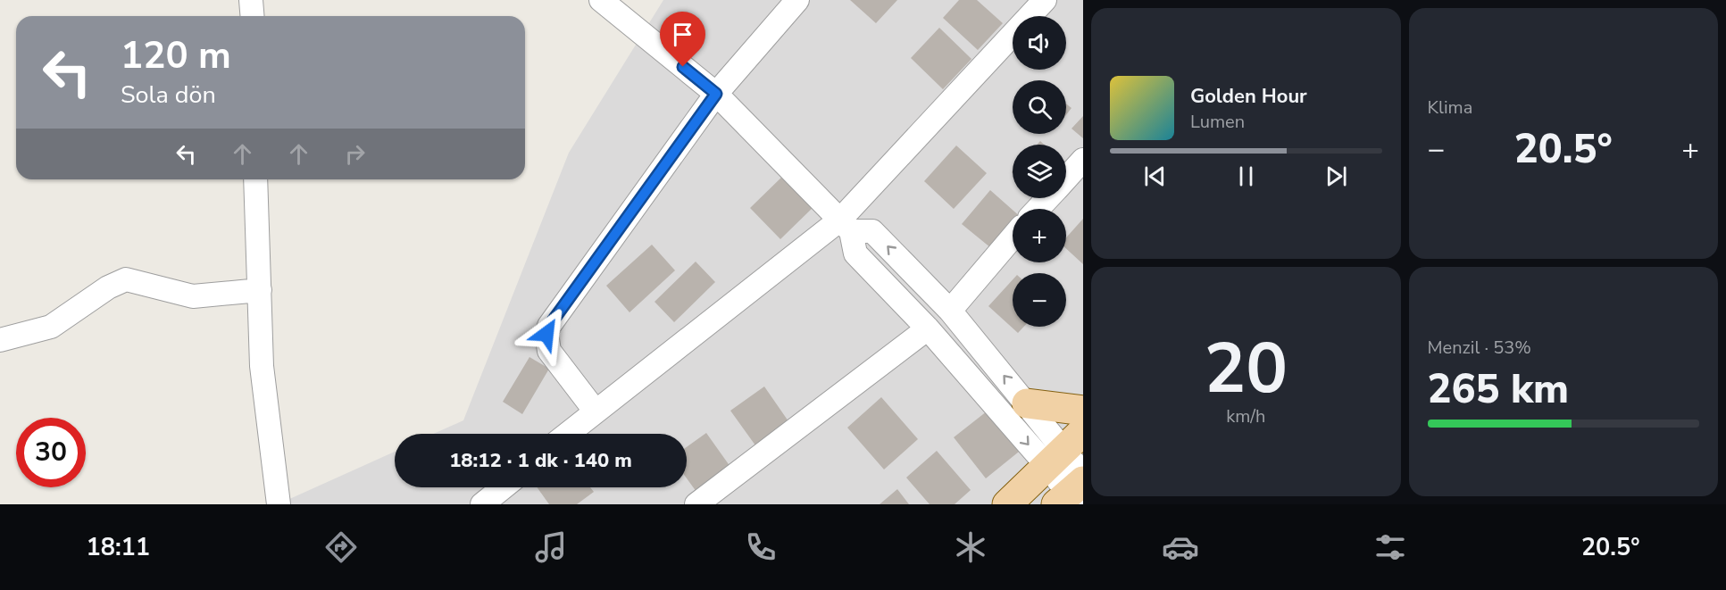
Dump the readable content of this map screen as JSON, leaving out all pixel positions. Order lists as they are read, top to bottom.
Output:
{
  "page": {
    "tile": [
      "Klima",
      ["20", "km/h"],
      ["Menzil · 53%", "265 km"]
    ],
    "map_buttons": ["+", "−"],
    "turn": ["120 m", "Sola dön"],
    "song": ["Golden Hour", "Lumen"],
    "heat": ["−", "20.5°", "+"],
    "limit": "30",
    "trip": "18:12 · 1 dk · 140 m",
    "tabs": ["18:11", "20.5°"]
  }
}
